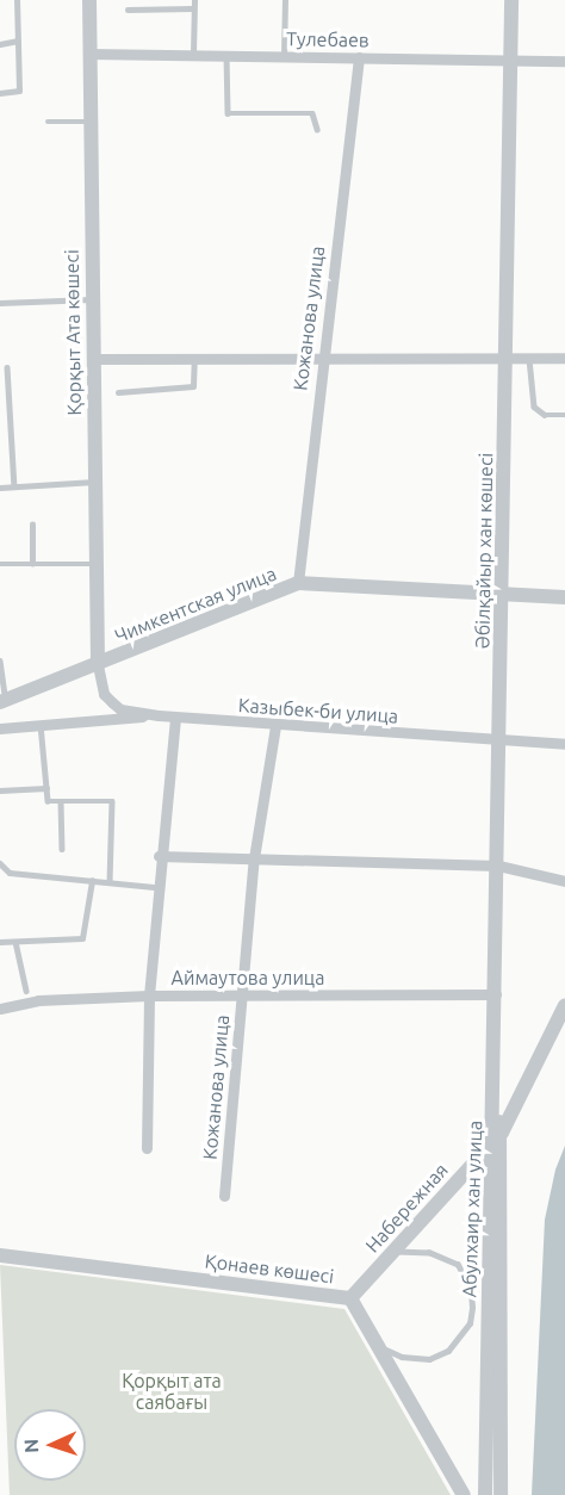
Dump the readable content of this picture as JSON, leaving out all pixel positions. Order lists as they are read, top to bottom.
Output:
{
  "streets": {
    "street": [
      "Тулебаев",
      "Кожанова улица",
      "Қорқыт Ата көшесі",
      "Әбілқайыр хан көшесі",
      "Чимкентская улица",
      "Казыбек-би улица",
      "Аймаутова улица",
      "Набережная",
      "Абулхаир хан улица",
      "Қонаев көшесі"
    ]
  },
  "crossings": [
    ["Тулебаев", "Кожанова улица"],
    ["Тулебаев", "Қорқыт Ата көшесі"],
    ["Тулебаев", "Әбілқайыр хан көшесі"],
    ["Кожанова улица", "Чимкентская улица"],
    ["Кожанова улица", "Казыбек-би улица"],
    ["Кожанова улица", "Аймаутова улица"],
    ["Қорқыт Ата көшесі", "Чимкентская улица"],
    ["Қорқыт Ата көшесі", "Казыбек-би улица"],
    ["Әбілқайыр хан көшесі", "Чимкентская улица"],
    ["Әбілқайыр хан көшесі", "Казыбек-би улица"],
    ["Әбілқайыр хан көшесі", "Аймаутова улица"],
    ["Әбілқайыр хан көшесі", "Абулхаир хан улица"],
    ["Чимкентская улица", "Казыбек-би улица"],
    ["Набережная", "Абулхаир хан улица"],
    ["Набережная", "Қонаев көшесі"]
  ],
  "parks": ["Қорқыт ата саябағы"],
  "north": "left"
}
